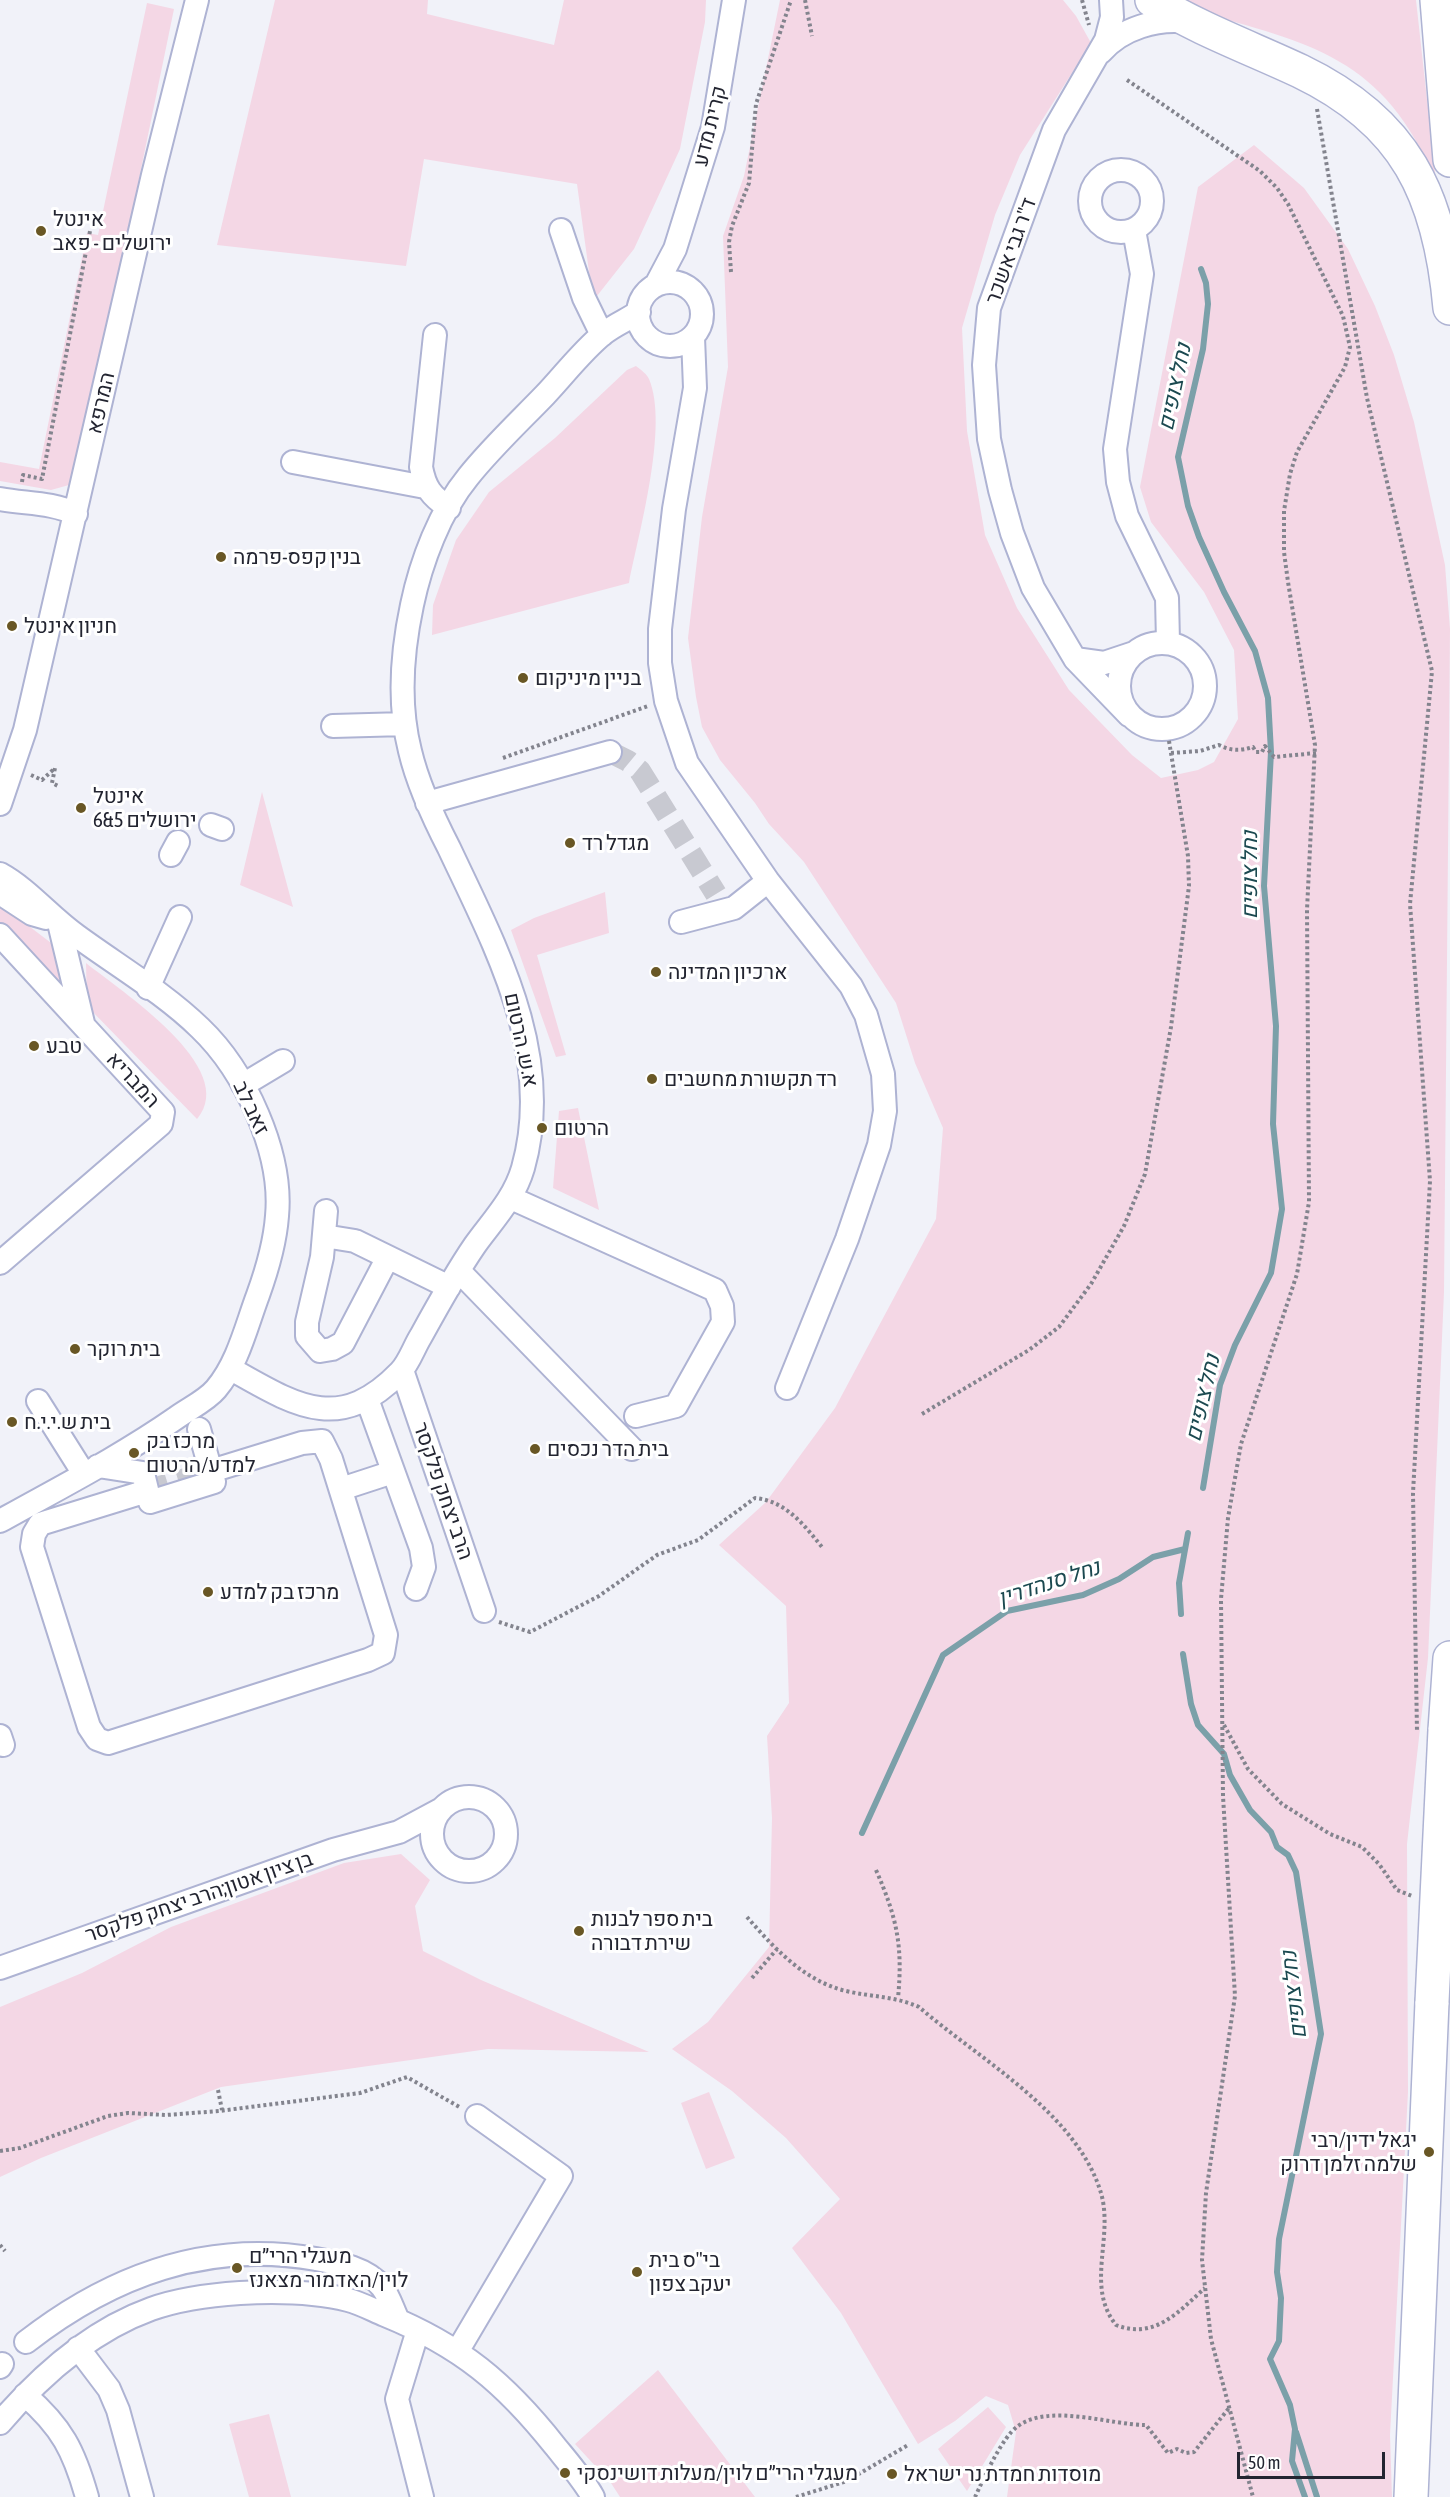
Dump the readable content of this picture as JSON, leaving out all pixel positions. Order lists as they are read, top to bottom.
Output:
{
  "streets": {
    "street": [
      "קרית מדע",
      "ד\"ר גבי אשכר",
      "המרפא",
      "א.ש. הרטום",
      "המבריא",
      "זאב לב",
      "הרב יצחק פלקסר",
      "בן ציון אטון;הרב יצחק פלקסר"
    ]
  },
  "crossings": [
    ["א.ש. הרטום", "זאב לב"],
    ["א.ש. הרטום", "הרב יצחק פלקסר"]
  ],
  "water": ["נחל צופים", "נחל סנהדרין"],
  "places": [
    "אינטל ירושלים - פאב",
    "בנין קפס-פרמה",
    "חניון אינטל",
    "בניין מיניקום",
    "אינטל ירושלים 5&6",
    "מגדל רד",
    "ארכיון המדינה",
    "טבע",
    "רד תקשורת מחשבים",
    "הרטום",
    "בית רוקר",
    "בית ש.י.י.ח",
    "בית הדר נכסים",
    "מרכז בק למדע/הרטום",
    "מרכז בק למדע",
    "בית ספר לבנות שירת דבורה",
    "יגאל ידין/רבי שלמה זלמן דרוק",
    "מעגלי הרי״ם לוין/האדמור מצאנז",
    "בי\"ס בית יעקב צפון",
    "מעגלי הרי״ם לוין/מעלות דושינסקי",
    "מוסדות חמדת נר ישראל"
  ],
  "scale_bar": "50 m"
}
